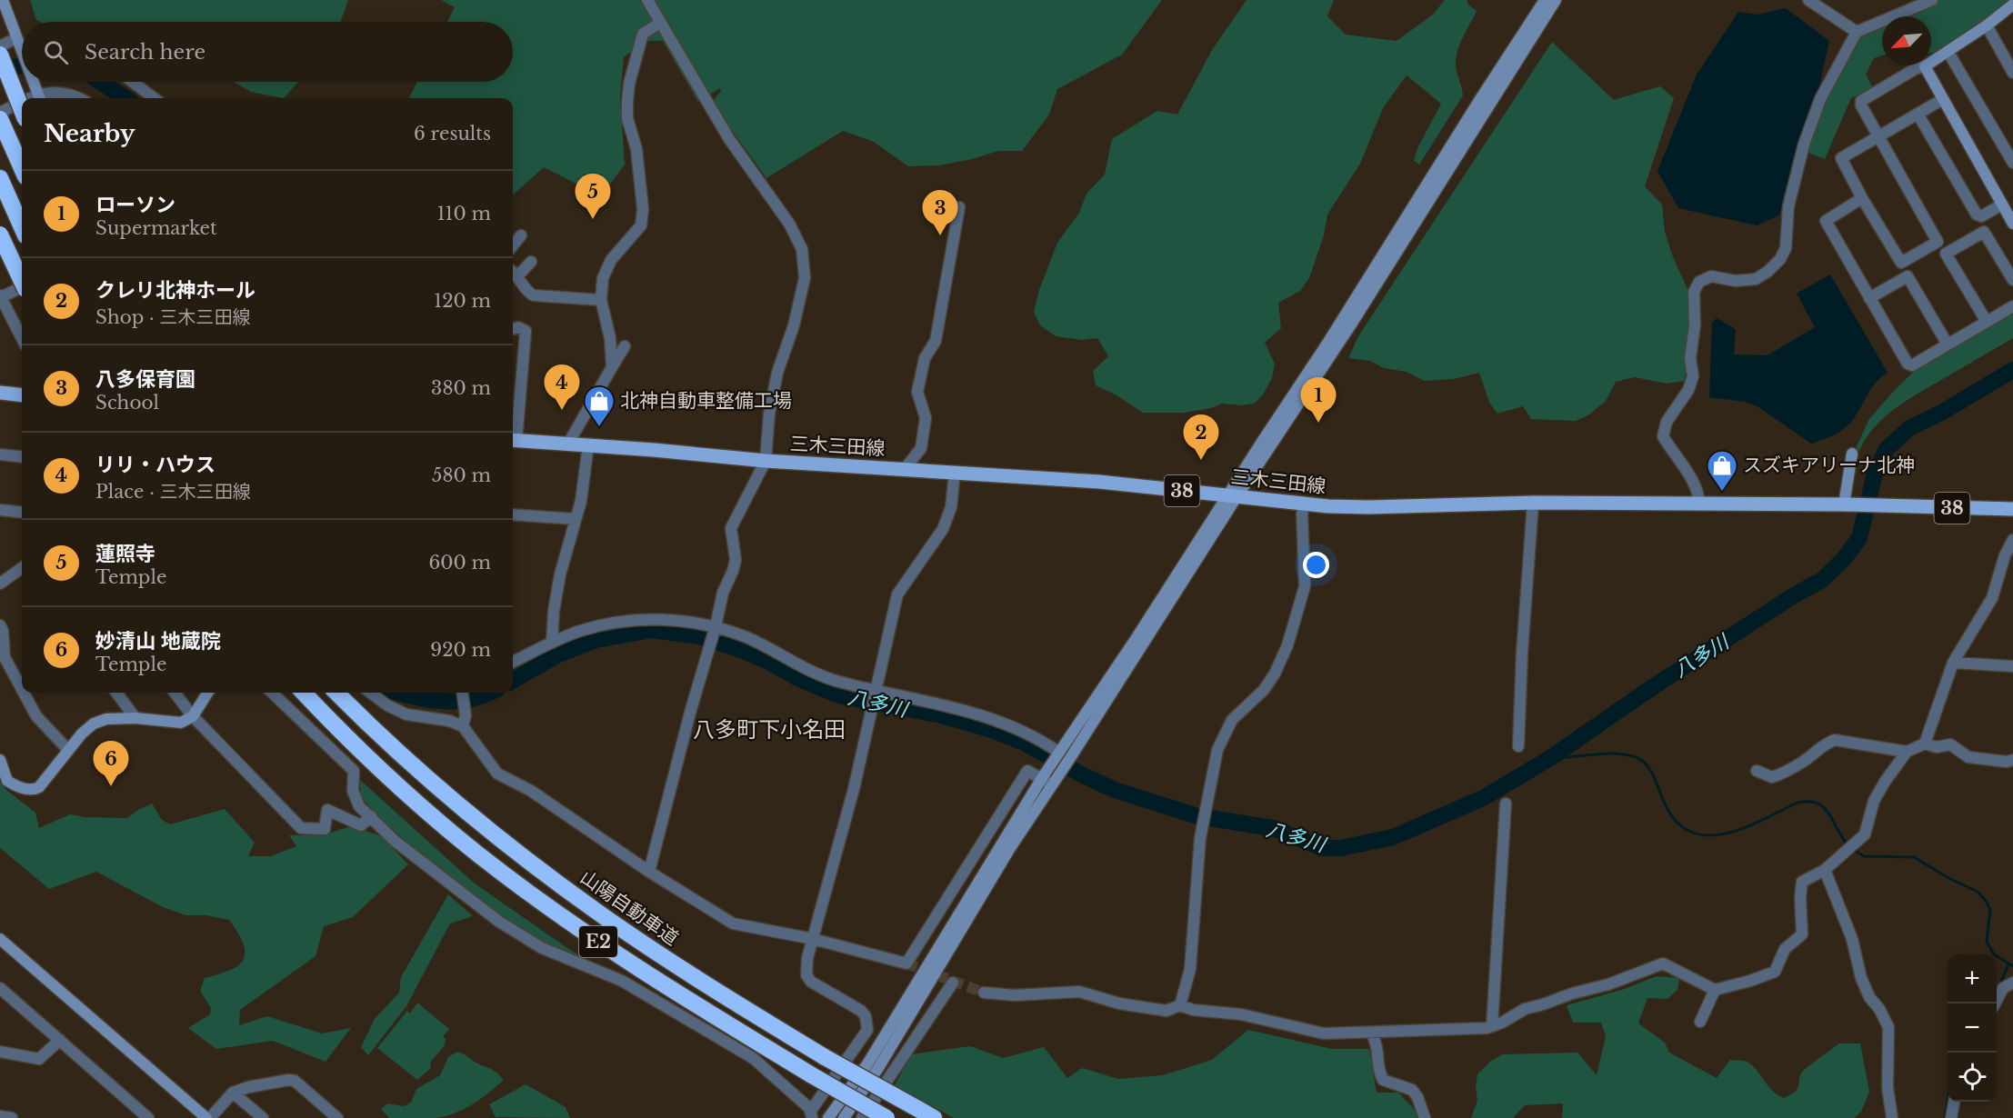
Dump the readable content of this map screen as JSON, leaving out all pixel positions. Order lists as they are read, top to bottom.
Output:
{
  "streets": {
    "highway": ["山陽自動車道", "E2"],
    "main road": ["三木三田線", "38"]
  },
  "districts": ["八多町下小名田"],
  "water": ["八多川"],
  "places": {
    "shop": ["北神自動車整備工場", "スズキアリーナ北神"]
  },
  "north": "bottom left",
  "page": {
    "search": "Search here",
    "heading": ["Nearby", "6 results"],
    "list": [
      {
        "mark": "1",
        "name": "ローソン",
        "note": "Supermarket",
        "value": "110 m"
      },
      {
        "mark": "2",
        "name": "クレリ北神ホール",
        "note": "Shop · 三木三田線",
        "value": "120 m"
      },
      {
        "mark": "3",
        "name": "八多保育園",
        "note": "School",
        "value": "380 m"
      },
      {
        "mark": "4",
        "name": "リリ・ハウス",
        "note": "Place · 三木三田線",
        "value": "580 m"
      },
      {
        "mark": "5",
        "name": "蓮照寺",
        "note": "Temple",
        "value": "600 m"
      },
      {
        "mark": "6",
        "name": "妙清山 地蔵院",
        "note": "Temple",
        "value": "920 m"
      }
    ],
    "pins": [
      "5",
      "3",
      "4",
      "1",
      "2",
      "6"
    ],
    "map_buttons": ["+", "−"]
  }
}
